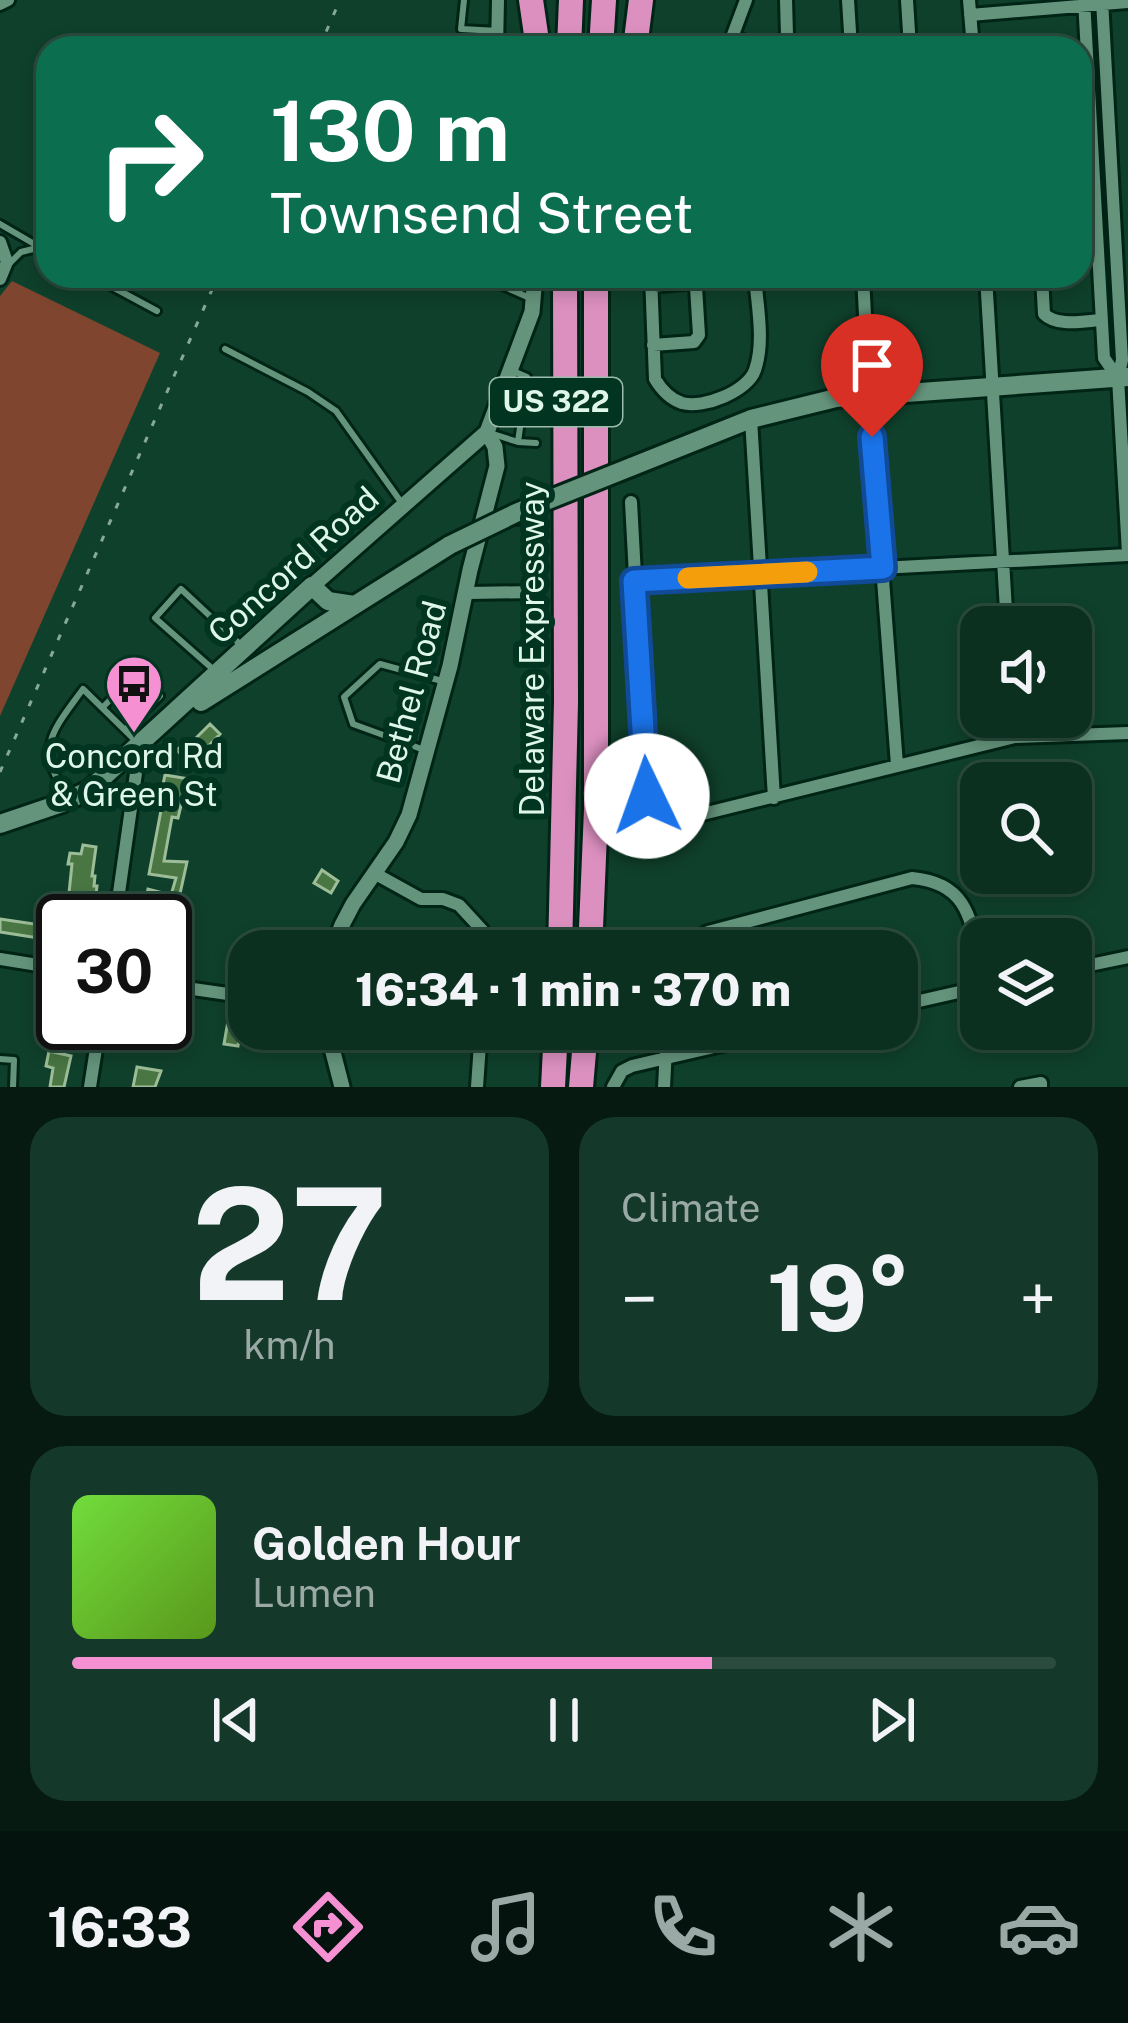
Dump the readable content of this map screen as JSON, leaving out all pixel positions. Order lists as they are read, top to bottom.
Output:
{
  "streets": {
    "highway": ["US 322", "Delaware Expressway"],
    "main road": ["Concord Road"],
    "street": ["Bethel Road"]
  },
  "crossings": [
    ["US 322", "Delaware Expressway"],
    ["Concord Road", "Bethel Road"]
  ],
  "places": {
    "bus stop": ["Concord Rd & Green St"]
  },
  "page": {
    "turn": ["130 m", "Townsend Street"],
    "limit": "30",
    "trip": "16:34 · 1 min · 370 m",
    "tile": [
      ["27", "km/h"],
      "Climate"
    ],
    "heat": ["−", "19°", "+"],
    "song": ["Golden Hour", "Lumen"],
    "tabs": "16:33"
  }
}
